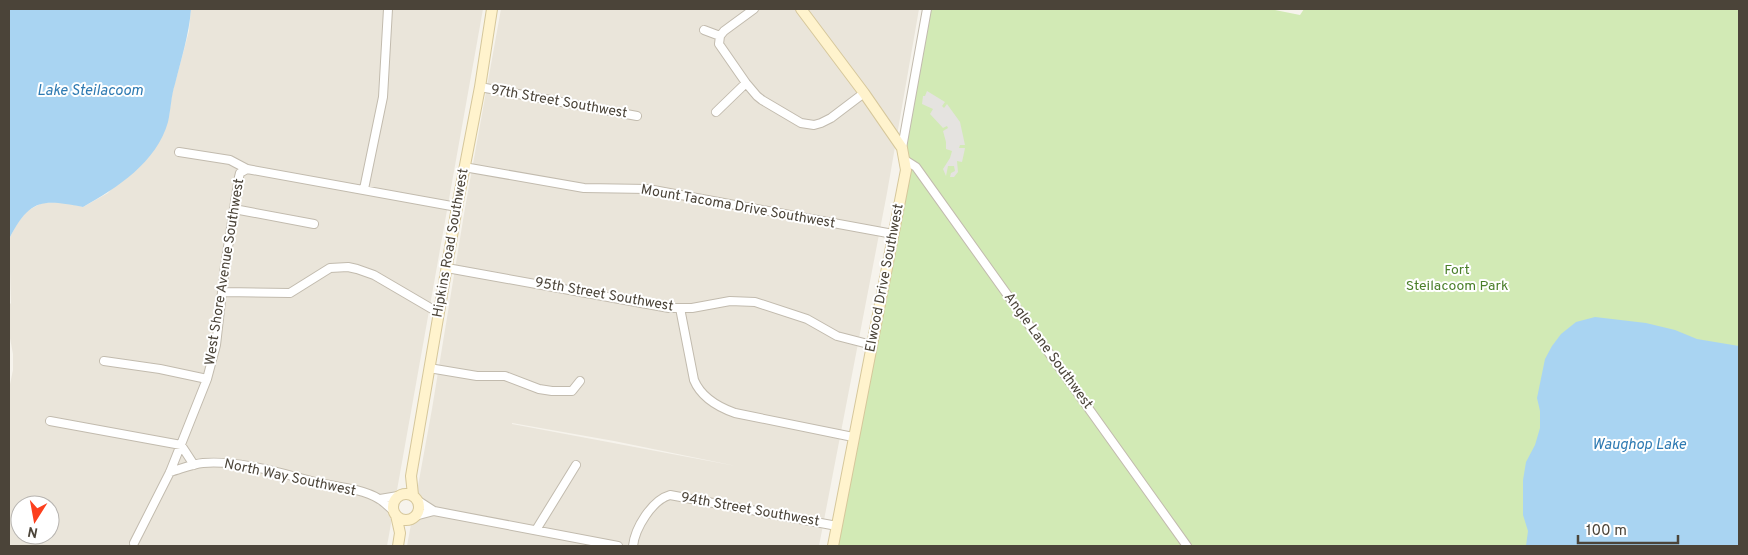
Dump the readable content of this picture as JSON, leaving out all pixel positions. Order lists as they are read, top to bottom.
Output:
{
  "streets": {
    "street": [
      "97th Street Southwest",
      "Mount Tacoma Drive Southwest",
      "Hipkins Road Southwest",
      "West Shore Avenue Southwest",
      "Elwood Drive Southwest",
      "95th Street Southwest",
      "Angle Lane Southwest",
      "North Way Southwest",
      "94th Street Southwest"
    ]
  },
  "crossings": [
    ["97th Street Southwest", "Hipkins Road Southwest"],
    ["Mount Tacoma Drive Southwest", "Hipkins Road Southwest"],
    ["Mount Tacoma Drive Southwest", "Elwood Drive Southwest"],
    ["Hipkins Road Southwest", "95th Street Southwest"],
    ["Hipkins Road Southwest", "North Way Southwest"],
    ["West Shore Avenue Southwest", "North Way Southwest"],
    ["Elwood Drive Southwest", "95th Street Southwest"],
    ["Elwood Drive Southwest", "Angle Lane Southwest"],
    ["Elwood Drive Southwest", "94th Street Southwest"]
  ],
  "water": ["Lake Steilacoom", "Waughop Lake"],
  "parks": ["Fort Steilacoom Park"],
  "scale_bar": "100 m",
  "north": "bottom"
}
